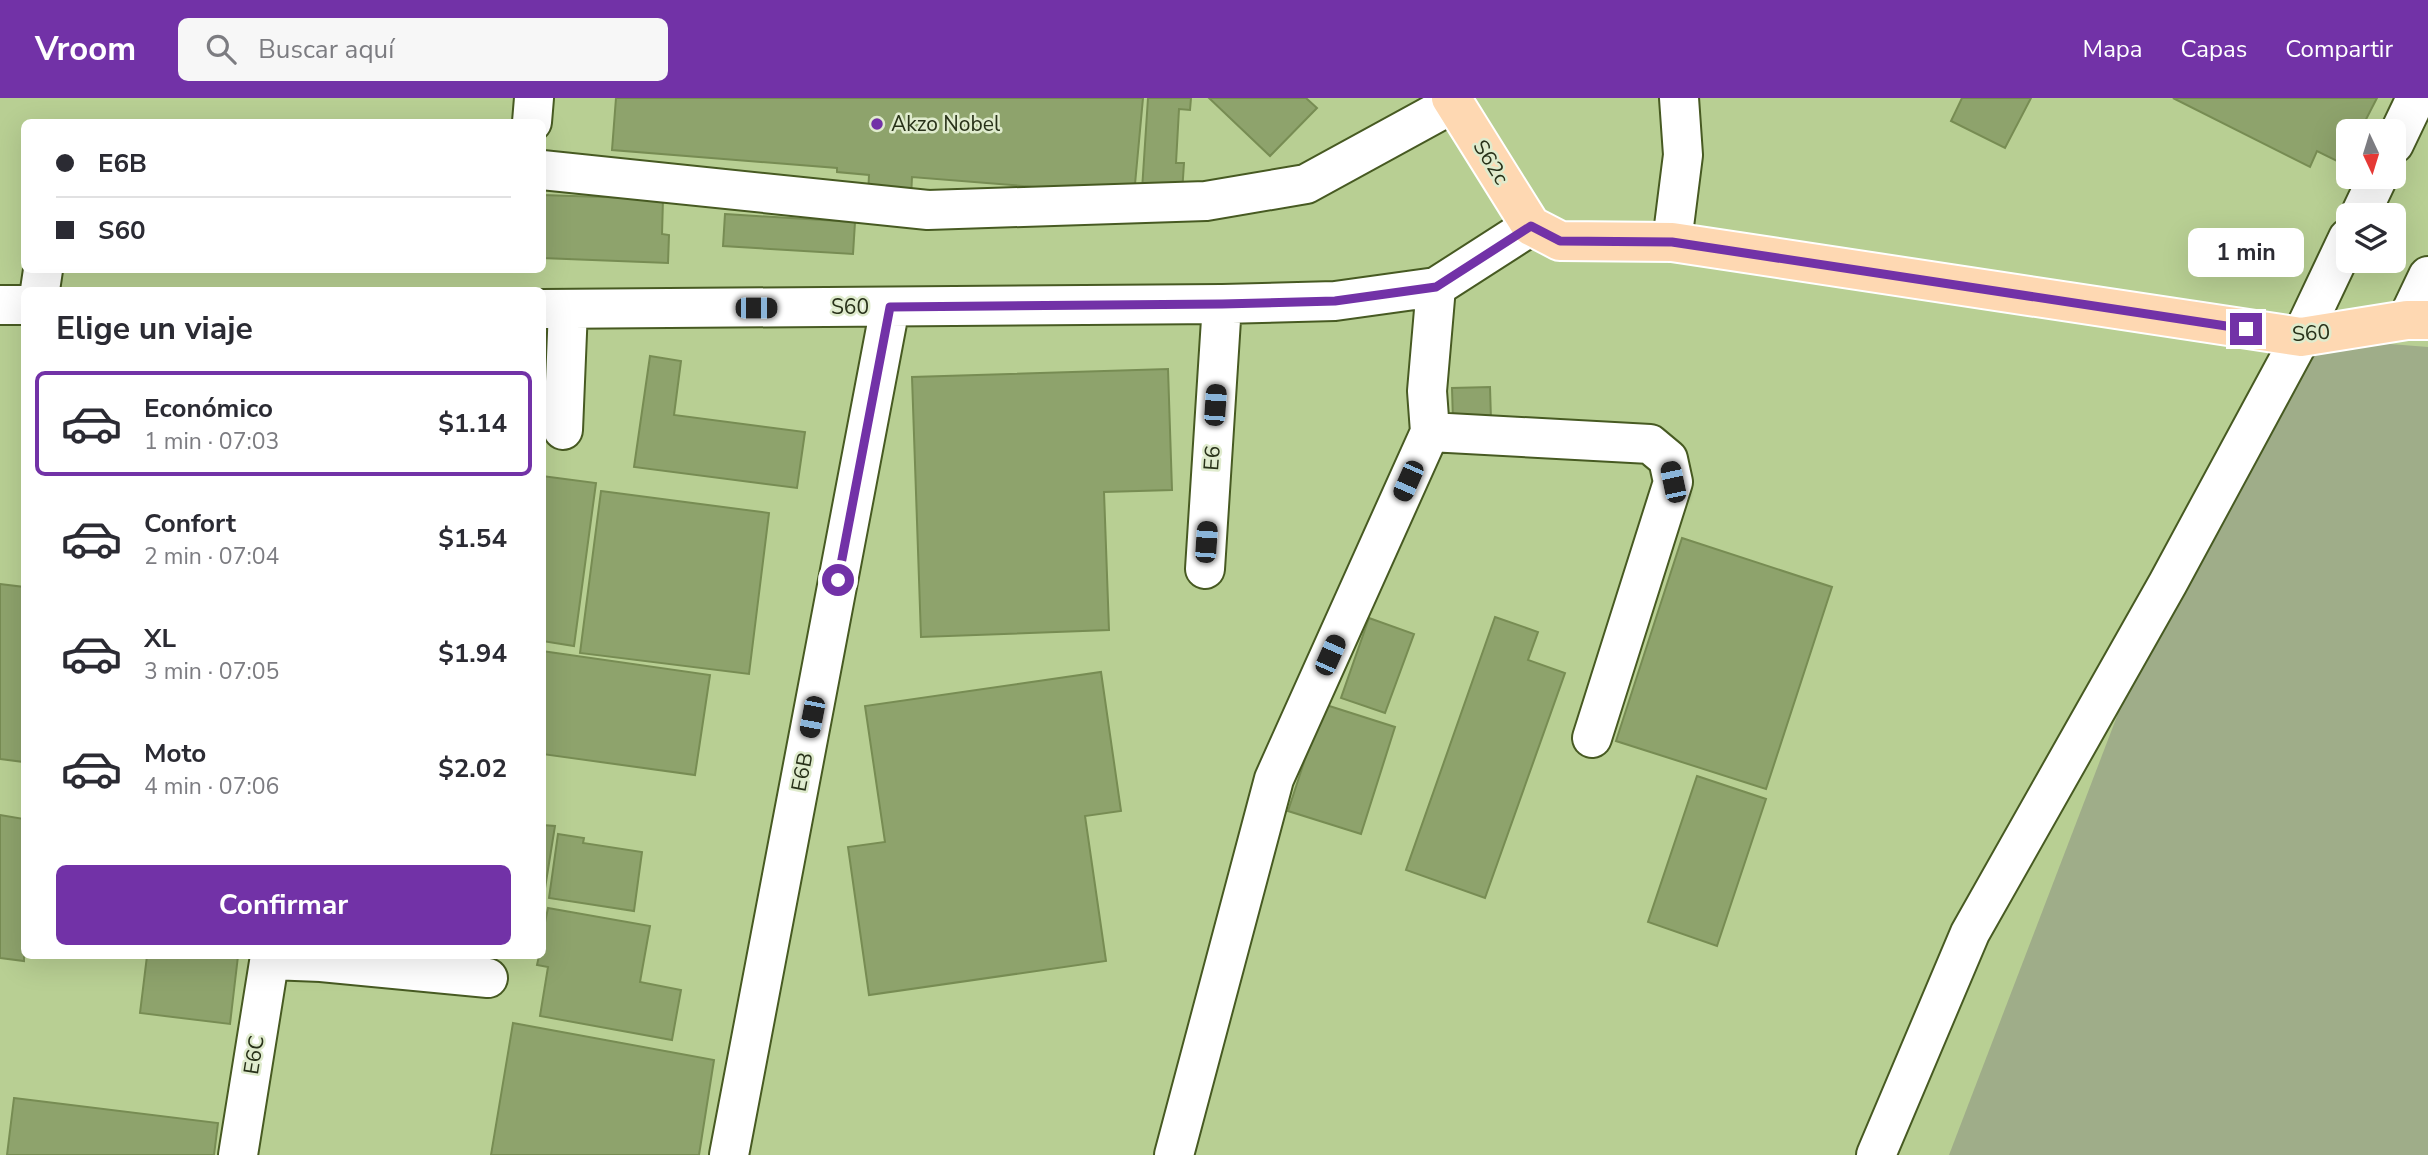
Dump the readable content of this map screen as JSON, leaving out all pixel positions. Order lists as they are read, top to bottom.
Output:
{
  "streets": {
    "main road": ["S62c", "S60"],
    "street": ["E6", "E6B", "E6C"]
  },
  "crossings": [
    ["S62c", "S60"],
    ["S60", "E6"],
    ["S60", "E6B"]
  ],
  "places": ["Akzo Nobel"],
  "north": "bottom",
  "page": {
    "header": "Vroom",
    "search": "Buscar aquí",
    "nav": ["Mapa", "Capas", "Compartir"],
    "banner": ["E6B", "S60"],
    "bubble": "1 min",
    "heading": "Elige un viaje",
    "list": [
      {
        "name": "Económico",
        "note": "1 min · 07:03",
        "value": "$1.14"
      },
      {
        "name": "Confort",
        "note": "2 min · 07:04",
        "value": "$1.54"
      },
      {
        "name": "XL",
        "note": "3 min · 07:05",
        "value": "$1.94"
      },
      {
        "name": "Moto",
        "note": "4 min · 07:06",
        "value": "$2.02"
      }
    ],
    "buttons": "Confirmar"
  }
}
